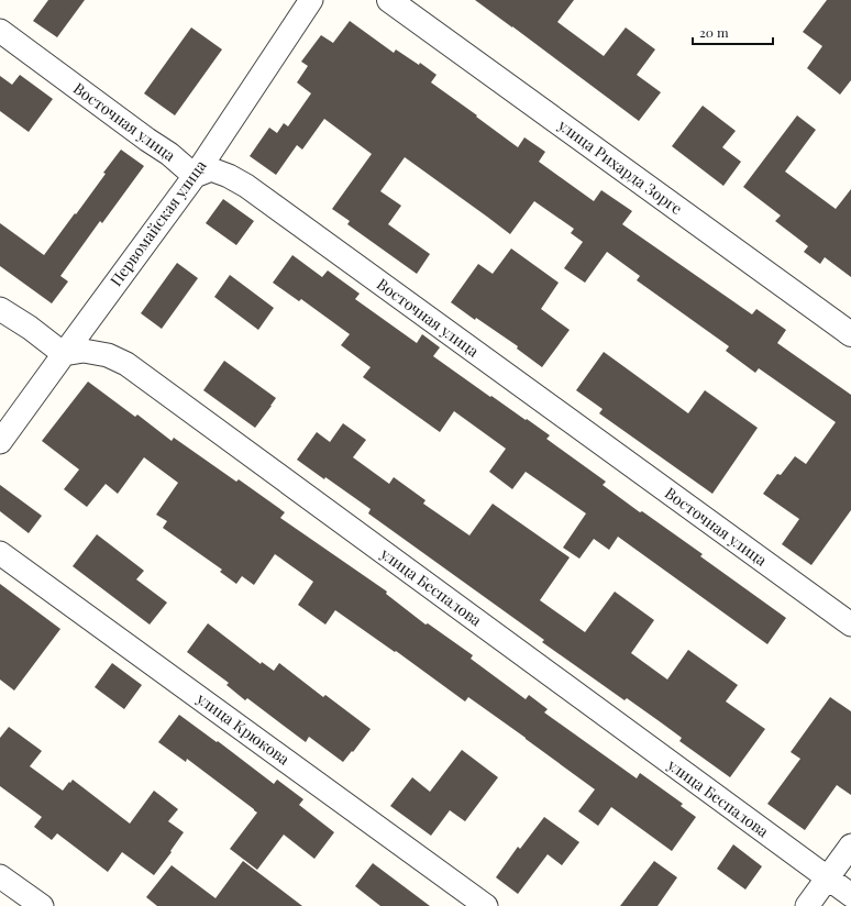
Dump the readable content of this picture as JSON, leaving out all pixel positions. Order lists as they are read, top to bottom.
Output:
{
  "streets": {
    "street": [
      "Восточная улица",
      "улица Рихарда Зорге",
      "Первомайская улица",
      "улица Беспалова",
      "улица Крюкова"
    ]
  },
  "crossings": [
    ["Восточная улица", "Первомайская улица"],
    ["Первомайская улица", "улица Беспалова"]
  ],
  "scale_bar": "20 m"
}
